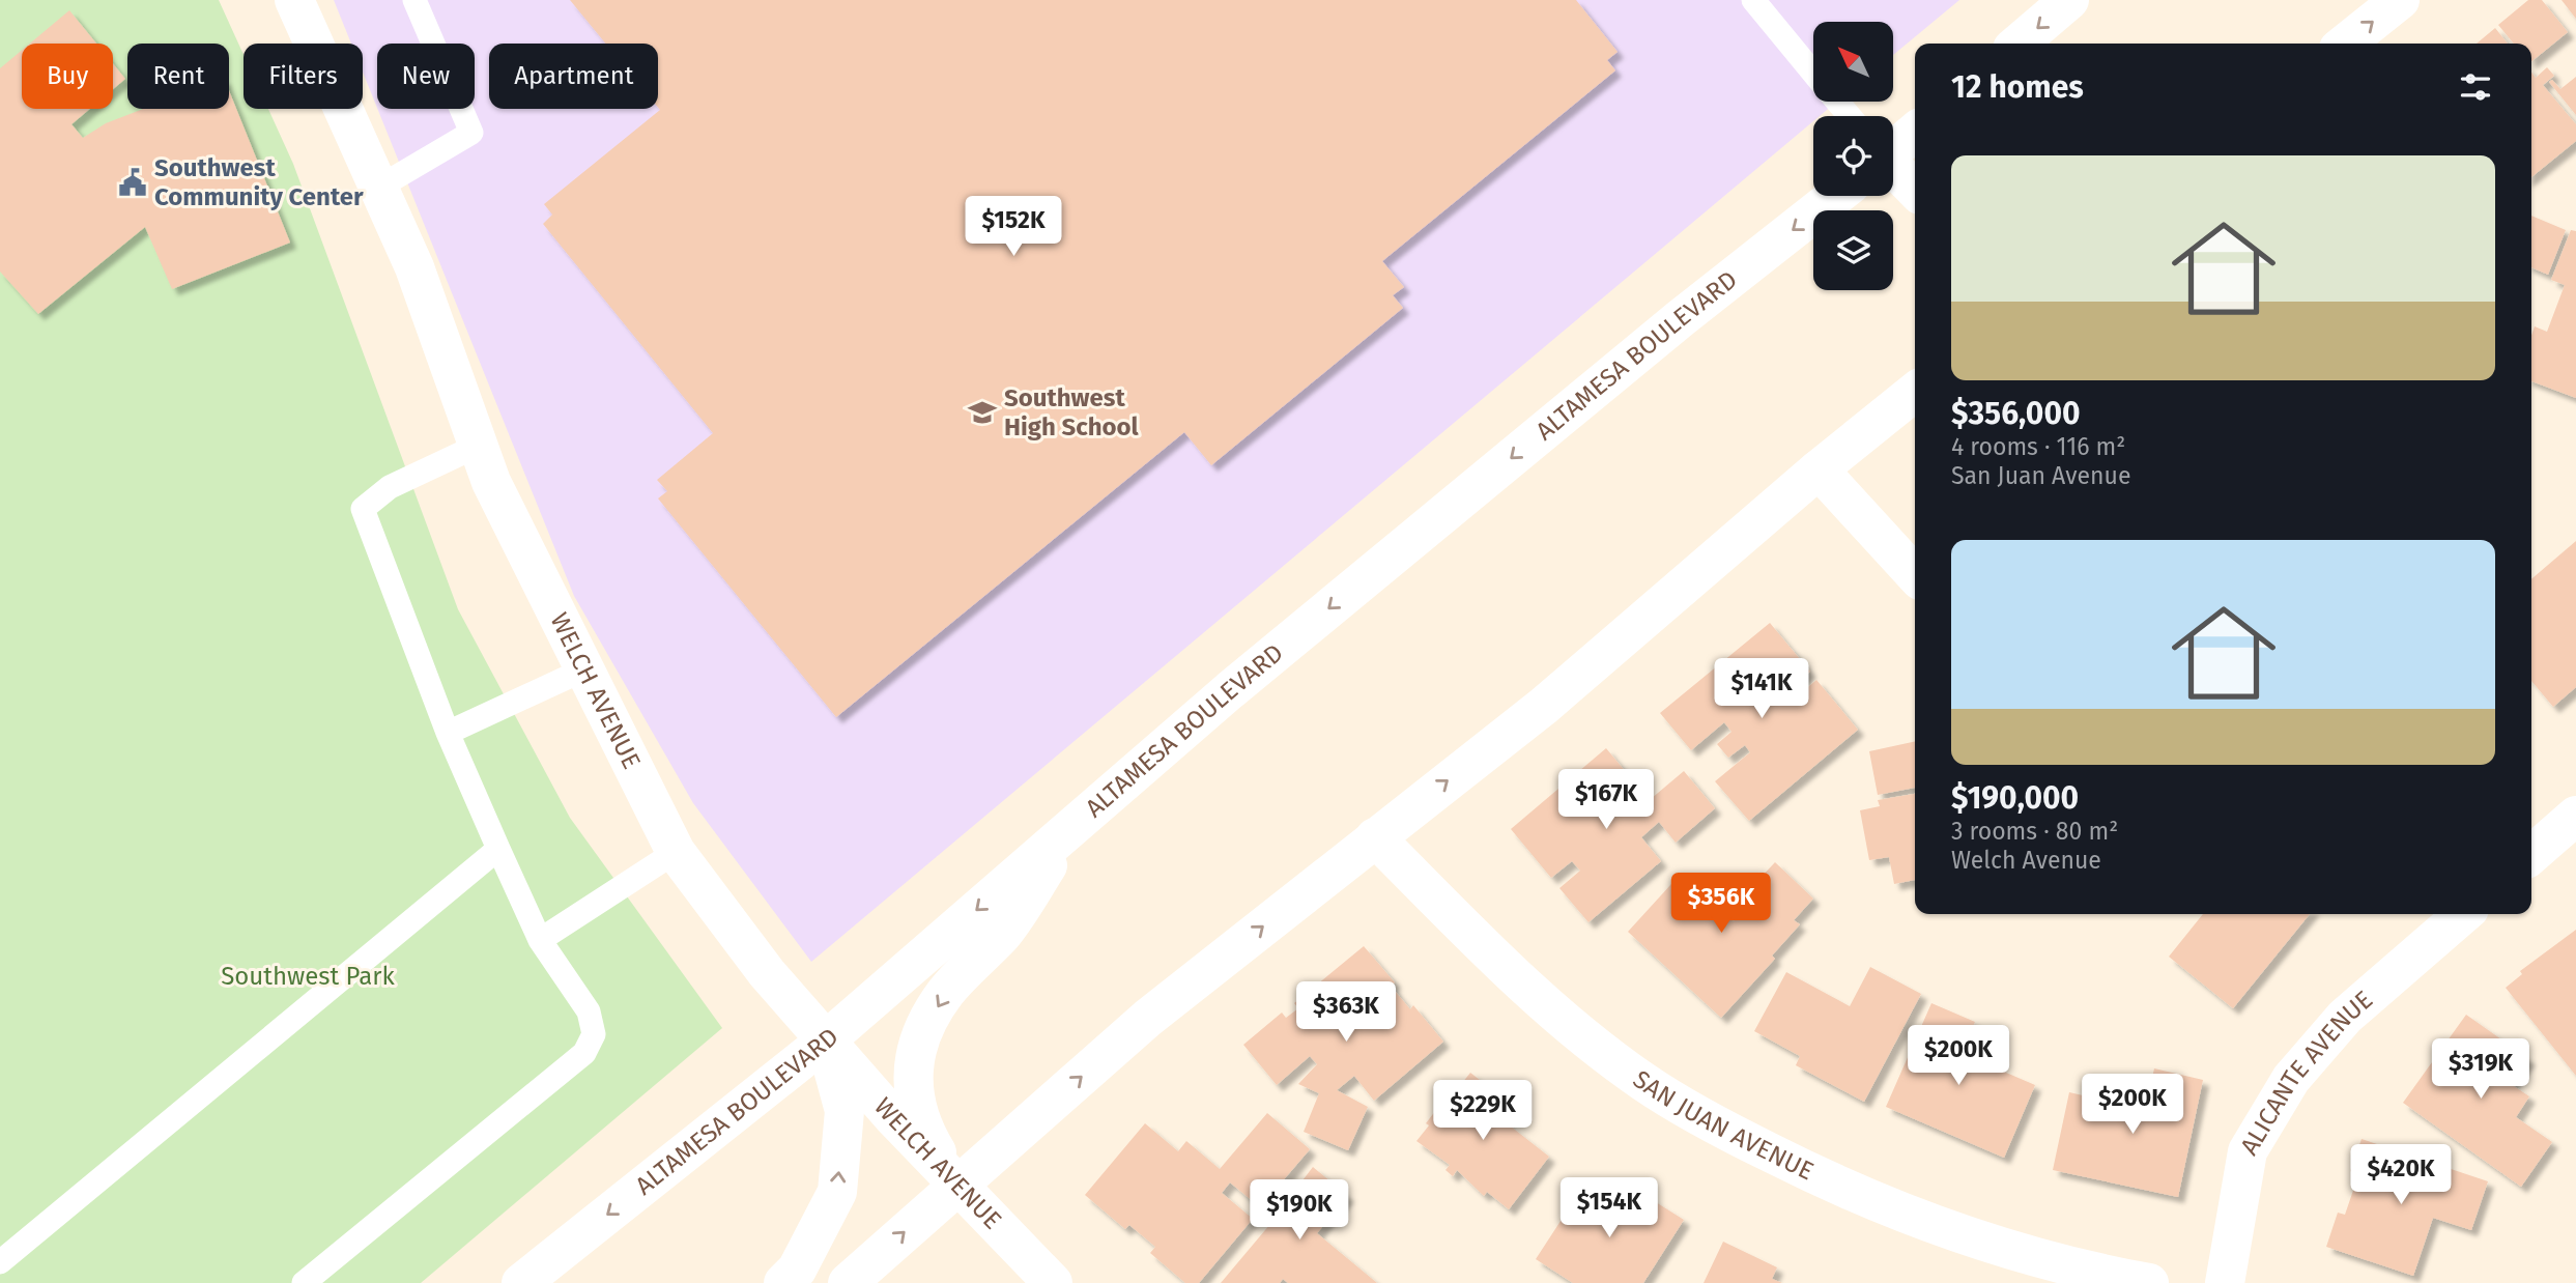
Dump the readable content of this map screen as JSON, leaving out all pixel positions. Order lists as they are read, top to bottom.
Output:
{
  "streets": {
    "main road": [
      "ALTAMESA BOULEVARD",
      "WELCH AVENUE",
      "ALICANTE AVENUE",
      "SAN JUAN AVENUE"
    ]
  },
  "crossings": [
    ["ALTAMESA BOULEVARD", "WELCH AVENUE"]
  ],
  "parks": ["Southwest Park"],
  "places": {
    "public building": ["Southwest Community Center"],
    "school or university": ["Southwest High School"]
  },
  "north": "top left",
  "page": {
    "chip": [
      "Buy",
      "Rent",
      "Filters",
      "New",
      "Apartment"
    ],
    "heading": "12 homes",
    "list": [
      {
        "name": "$356,000",
        "note": "4 rooms · 116 m² · San Juan Avenue"
      },
      {
        "name": "$190,000",
        "note": "3 rooms · 80 m² · Welch Avenue"
      }
    ],
    "price": [
      "$152K",
      "$141K",
      "$167K",
      "$356K",
      "$363K",
      "$200K",
      "$319K",
      "$200K",
      "$229K",
      "$420K",
      "$154K",
      "$190K"
    ]
  }
}
